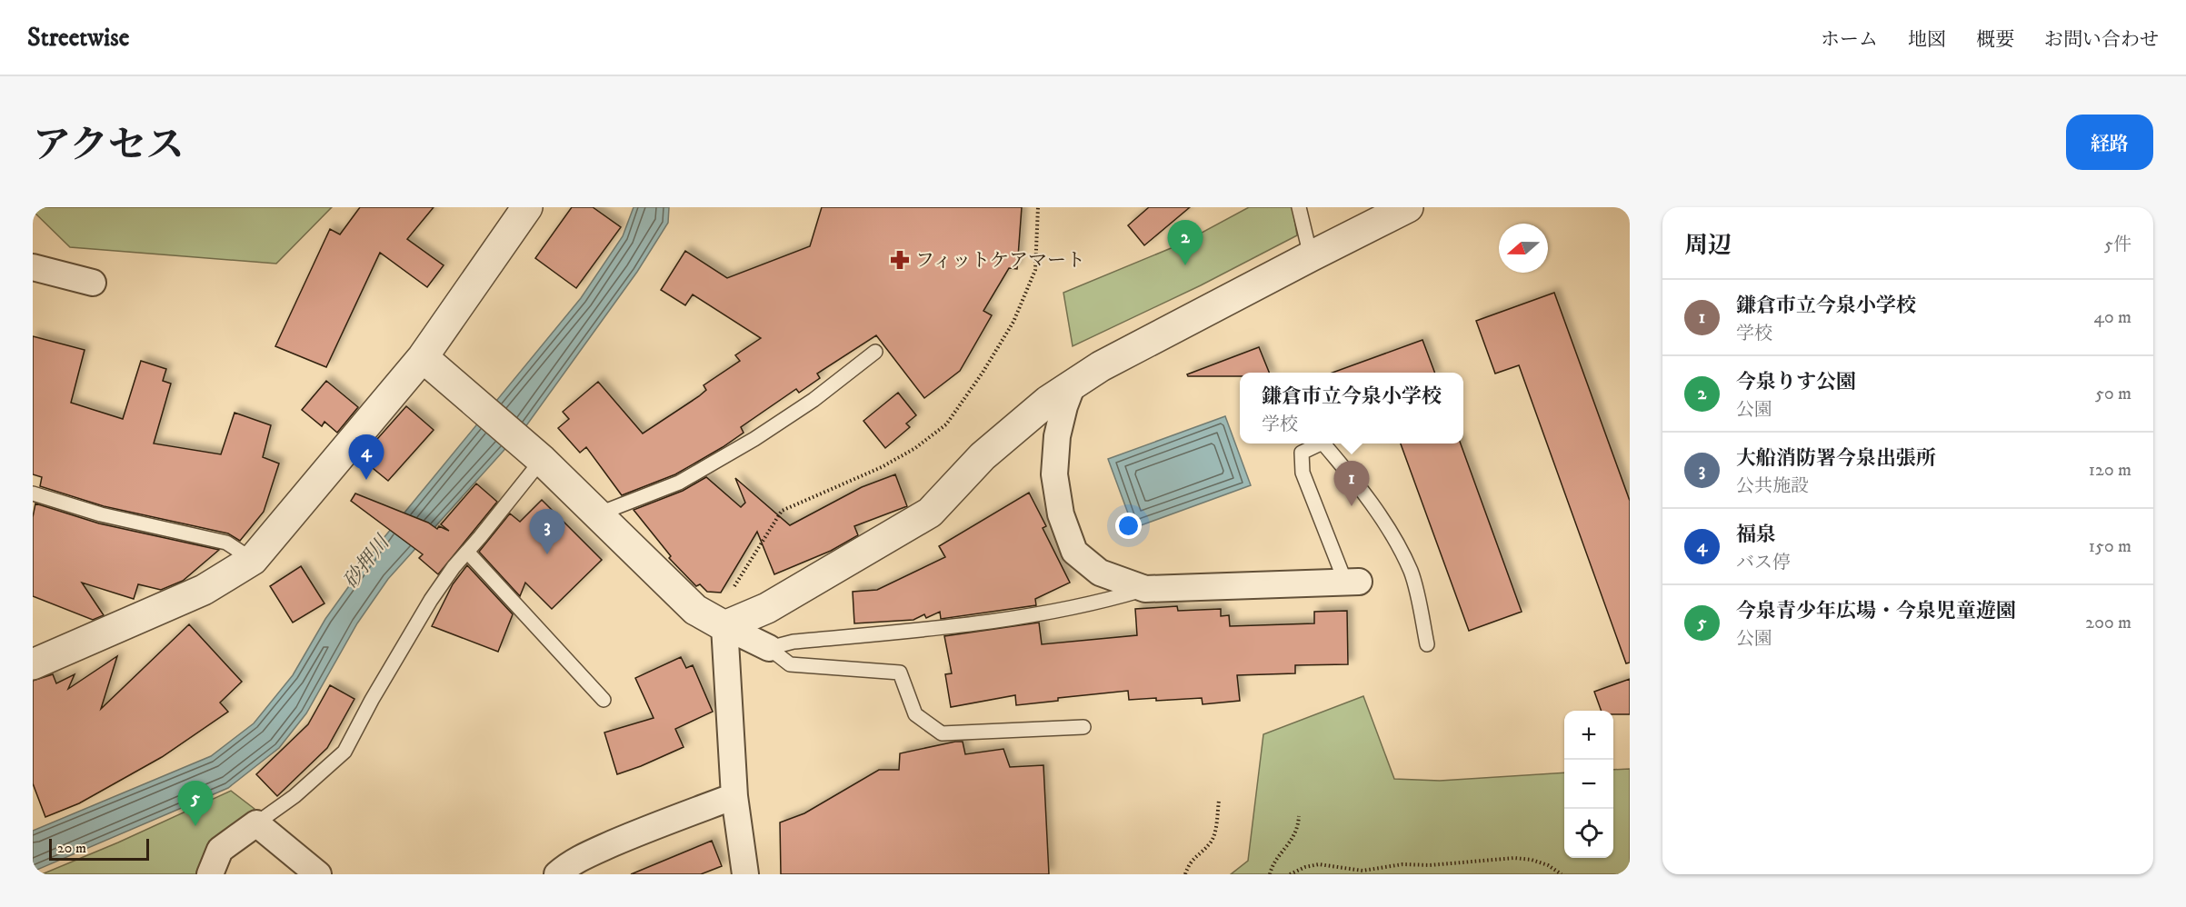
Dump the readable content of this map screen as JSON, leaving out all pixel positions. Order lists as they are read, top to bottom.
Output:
{
  "water": ["砂押川"],
  "places": {
    "pharmacy": ["フィットケアマート"]
  },
  "scale_bar": "20 m",
  "north": "left",
  "page": {
    "header": "Streetwise",
    "nav": [
      "ホーム",
      "地図",
      "概要",
      "お問い合わせ"
    ],
    "title": "アクセス",
    "buttons": "経路",
    "heading": ["周辺", "5件"],
    "pins": [
      "2",
      "4",
      "1",
      "3",
      "5"
    ],
    "list": [
      {
        "mark": "1",
        "name": "鎌倉市立今泉小学校",
        "note": "学校",
        "value": "40 m"
      },
      {
        "mark": "2",
        "name": "今泉りす公園",
        "note": "公園",
        "value": "50 m"
      },
      {
        "mark": "3",
        "name": "大船消防署今泉出張所",
        "note": "公共施設",
        "value": "120 m"
      },
      {
        "mark": "4",
        "name": "福泉",
        "note": "バス停",
        "value": "150 m"
      },
      {
        "mark": "5",
        "name": "今泉青少年広場・今泉児童遊園",
        "note": "公園",
        "value": "200 m"
      }
    ],
    "popup": ["鎌倉市立今泉小学校", "学校"],
    "map_buttons": ["+", "−"],
    "scale": "20 m"
  }
}
